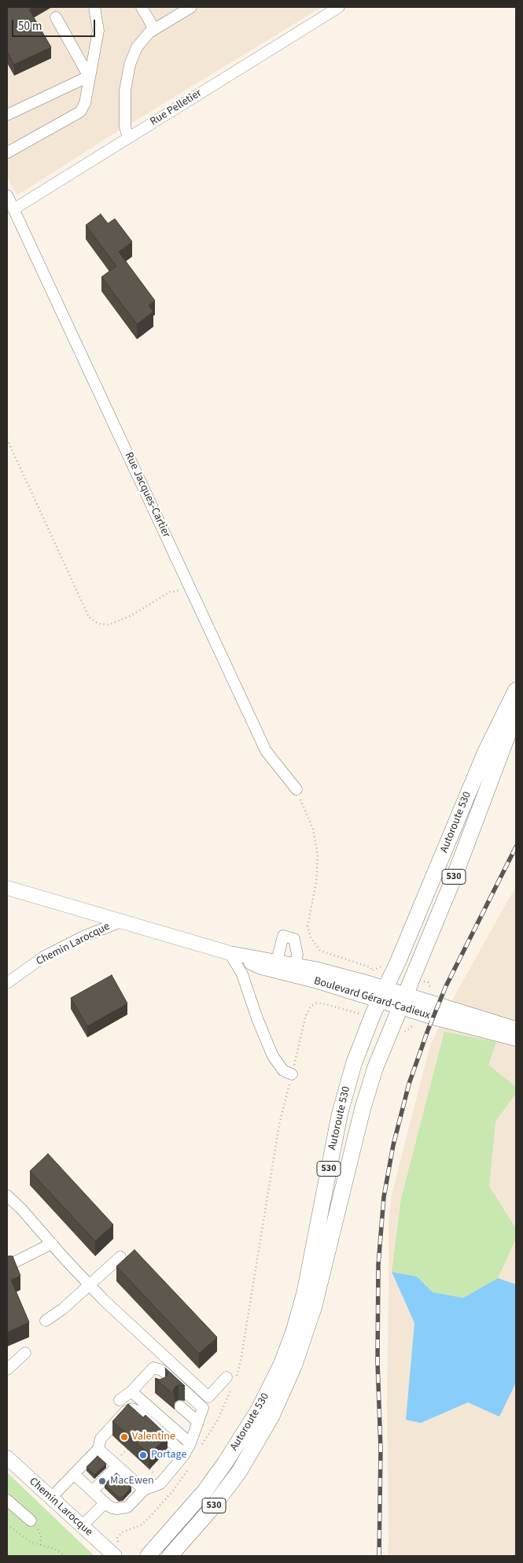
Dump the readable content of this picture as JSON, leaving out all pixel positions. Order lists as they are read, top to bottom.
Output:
{
  "streets": {
    "highway": ["Autoroute 530", "530"],
    "main road": ["Chemin Larocque", "Boulevard Gérard-Cadieux"],
    "street": ["Rue Pelletier", "Rue Jacques-Cartier"]
  },
  "crossings": [
    ["Rue Pelletier", "Rue Jacques-Cartier"],
    ["Autoroute 530", "Boulevard Gérard-Cadieux"],
    ["Chemin Larocque", "Boulevard Gérard-Cadieux"]
  ],
  "places": ["Valentine", "Portage", "MacEwen"],
  "scale_bar": "50 m"
}
